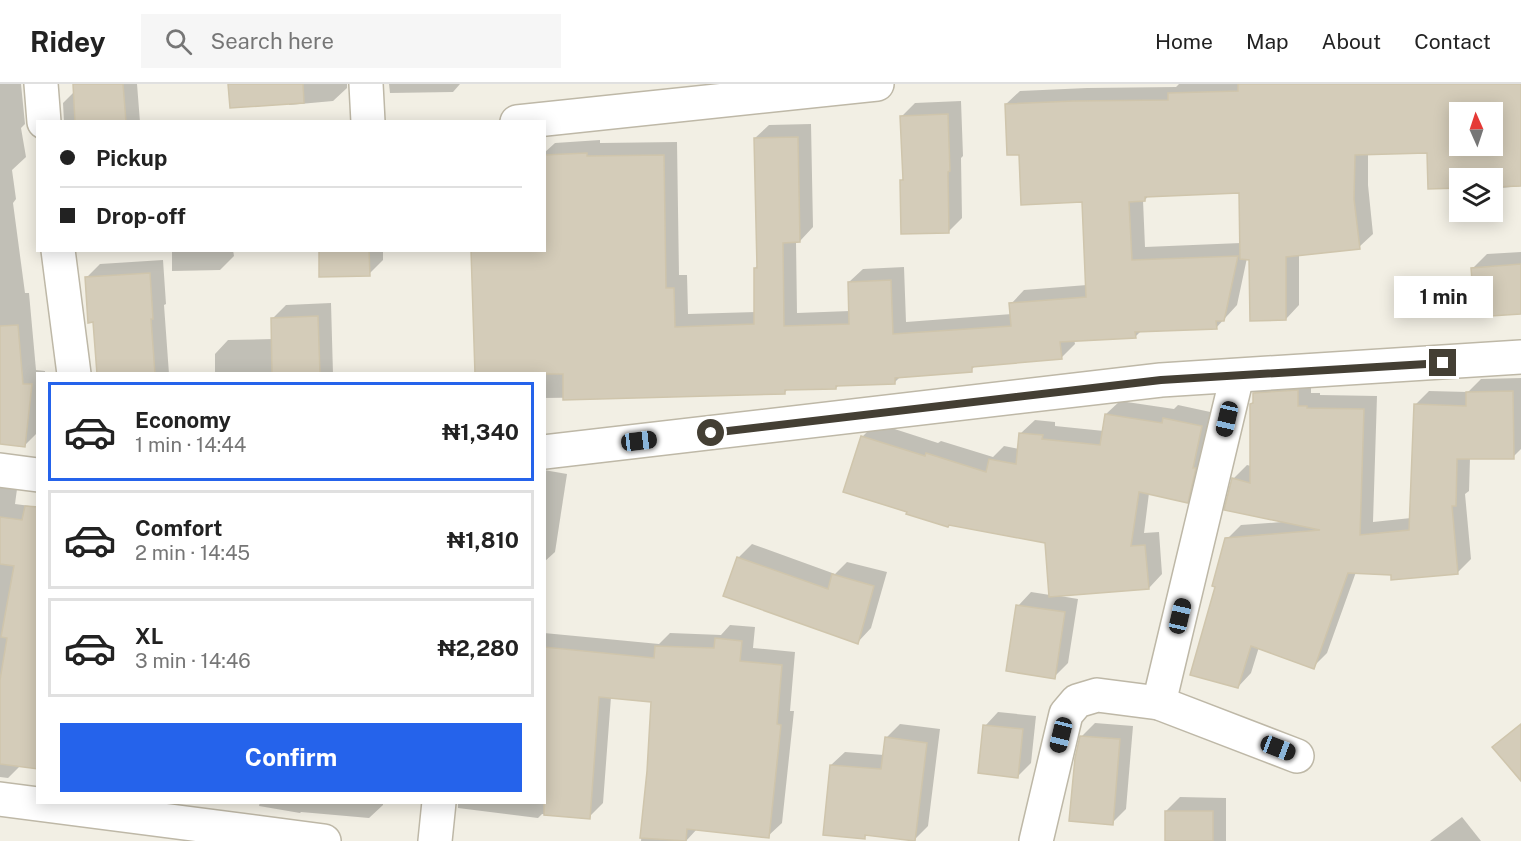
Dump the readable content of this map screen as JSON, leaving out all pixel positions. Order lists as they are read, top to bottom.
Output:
{
  "north": "top",
  "page": {
    "header": "Ridey",
    "search": "Search here",
    "nav": [
      "Home",
      "Map",
      "About",
      "Contact"
    ],
    "banner": ["Pickup", "Drop-off"],
    "bubble": "1 min",
    "list": [
      {
        "name": "Economy",
        "note": "1 min · 14:44",
        "value": "₦1,340"
      },
      {
        "name": "Comfort",
        "note": "2 min · 14:45",
        "value": "₦1,810"
      },
      {
        "name": "XL",
        "note": "3 min · 14:46",
        "value": "₦2,280"
      }
    ],
    "buttons": "Confirm"
  }
}
